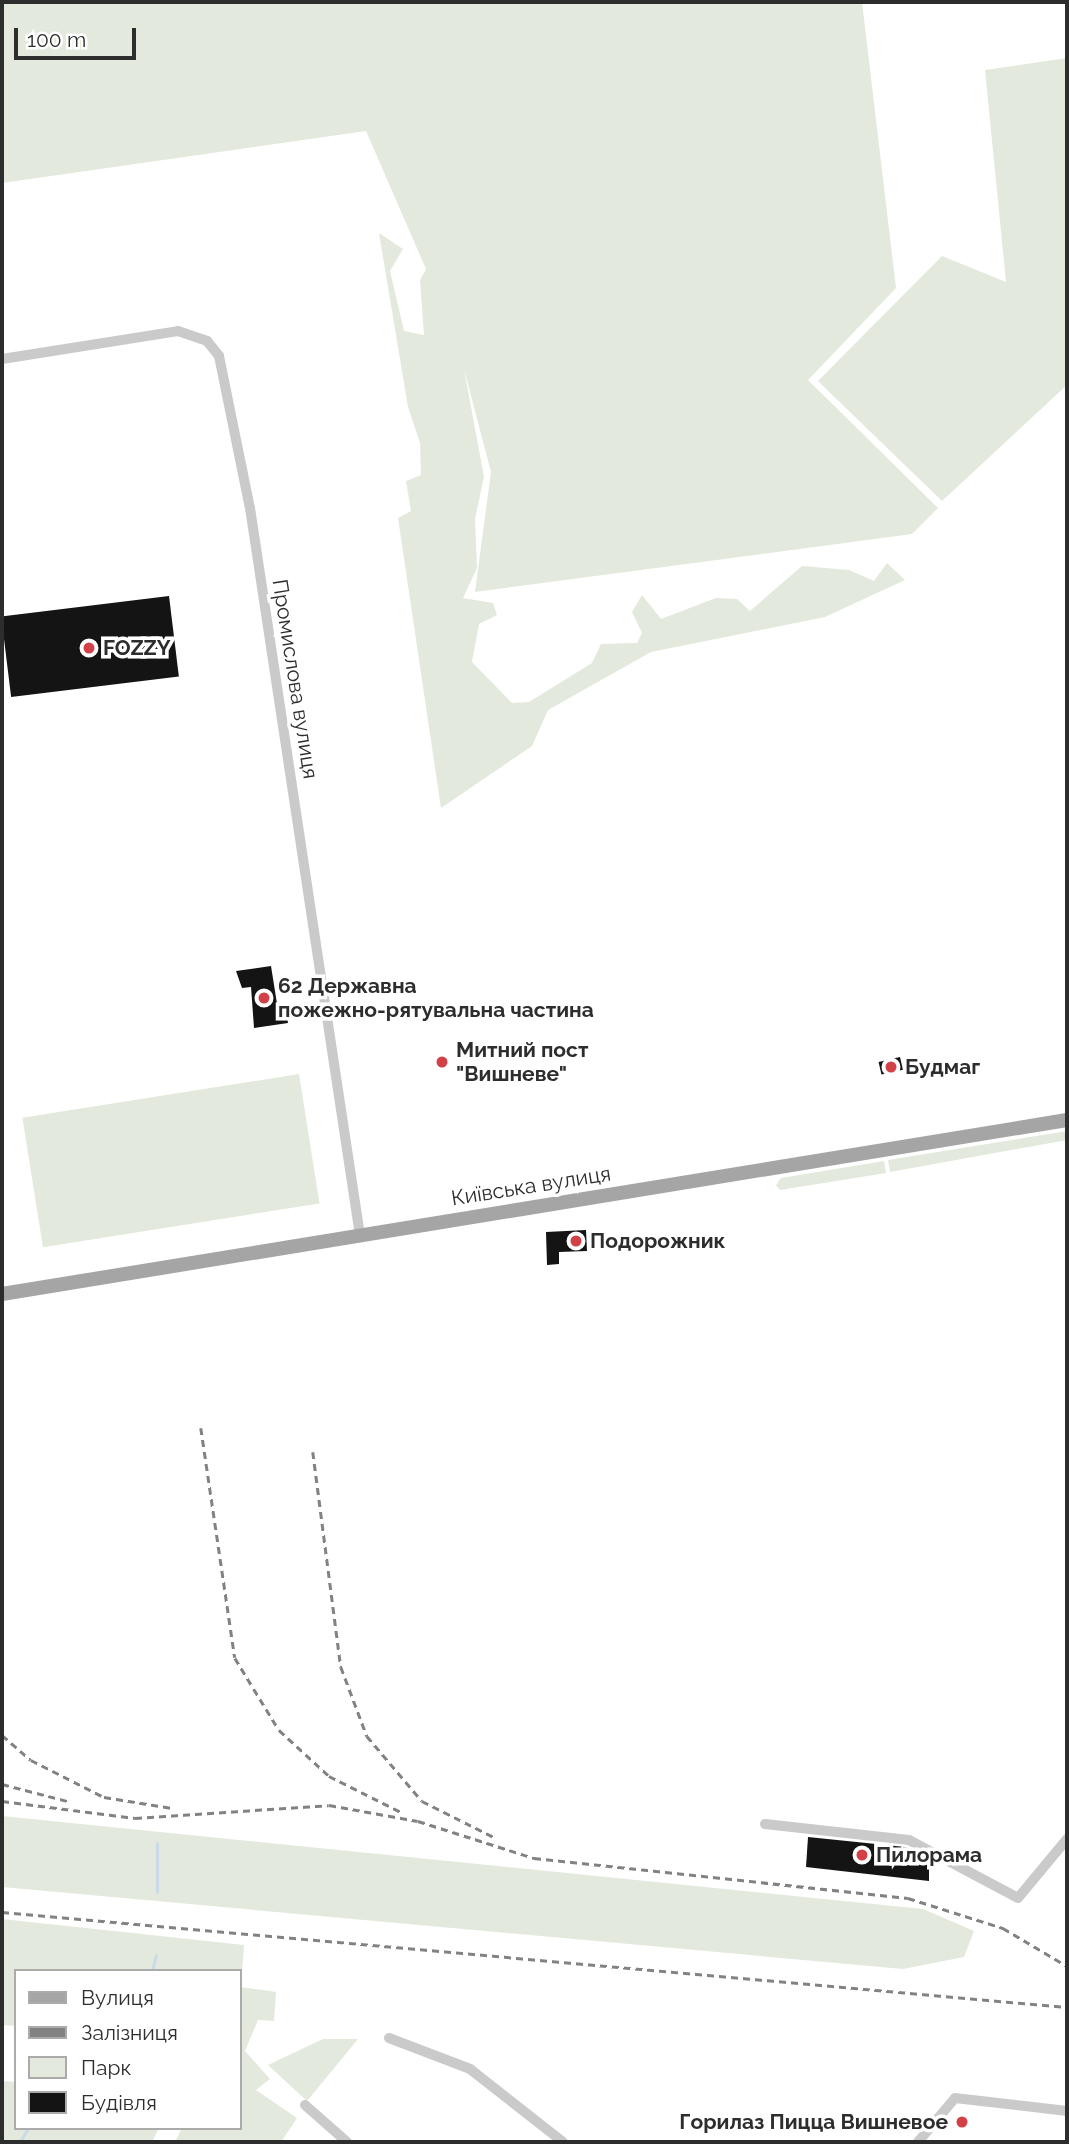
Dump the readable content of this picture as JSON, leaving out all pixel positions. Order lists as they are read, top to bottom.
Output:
{
  "streets": {
    "main road": ["Київська вулиця"],
    "street": ["Промислова вулиця"]
  },
  "crossings": [
    ["Промислова вулиця", "Київська вулиця"]
  ],
  "places": [
    "FOZZY",
    "62 Державна пожежно-рятувальна частина",
    "Митний пост \"Вишневе\"",
    "Будмаг",
    "Подорожник",
    "Пилорама",
    "Горилаз Пицца Вишневое"
  ],
  "legend": [
    "Вулиця",
    "Залізниця",
    "Парк",
    "Будівля"
  ],
  "scale_bar": "100 m"
}
